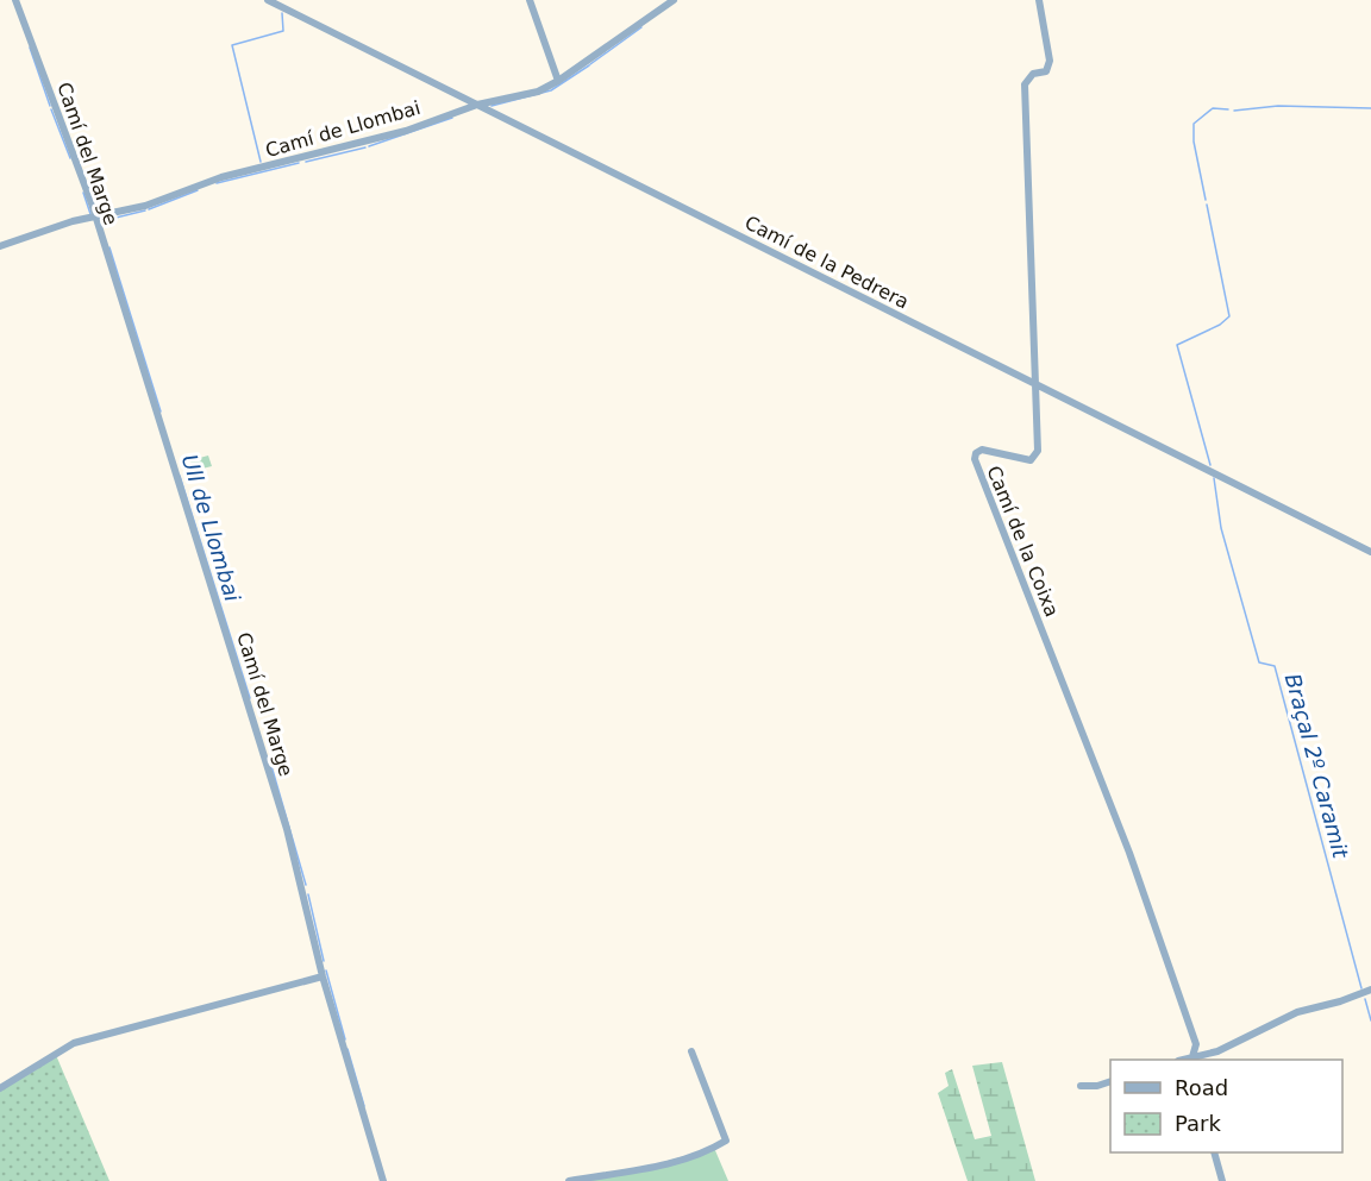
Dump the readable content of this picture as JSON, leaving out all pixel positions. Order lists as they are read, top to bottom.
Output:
{
  "streets": {
    "street": [
      "Camí de Llombai",
      "Camí del Marge",
      "Camí de la Pedrera",
      "Camí de la Coixa"
    ]
  },
  "crossings": [
    ["Camí de Llombai", "Camí del Marge"],
    ["Camí de Llombai", "Camí de la Pedrera"],
    ["Camí de la Pedrera", "Camí de la Coixa"]
  ],
  "water": ["Ull de Llombai", "Braçal 2º Caramit"],
  "legend": ["Road", "Park"]
}
